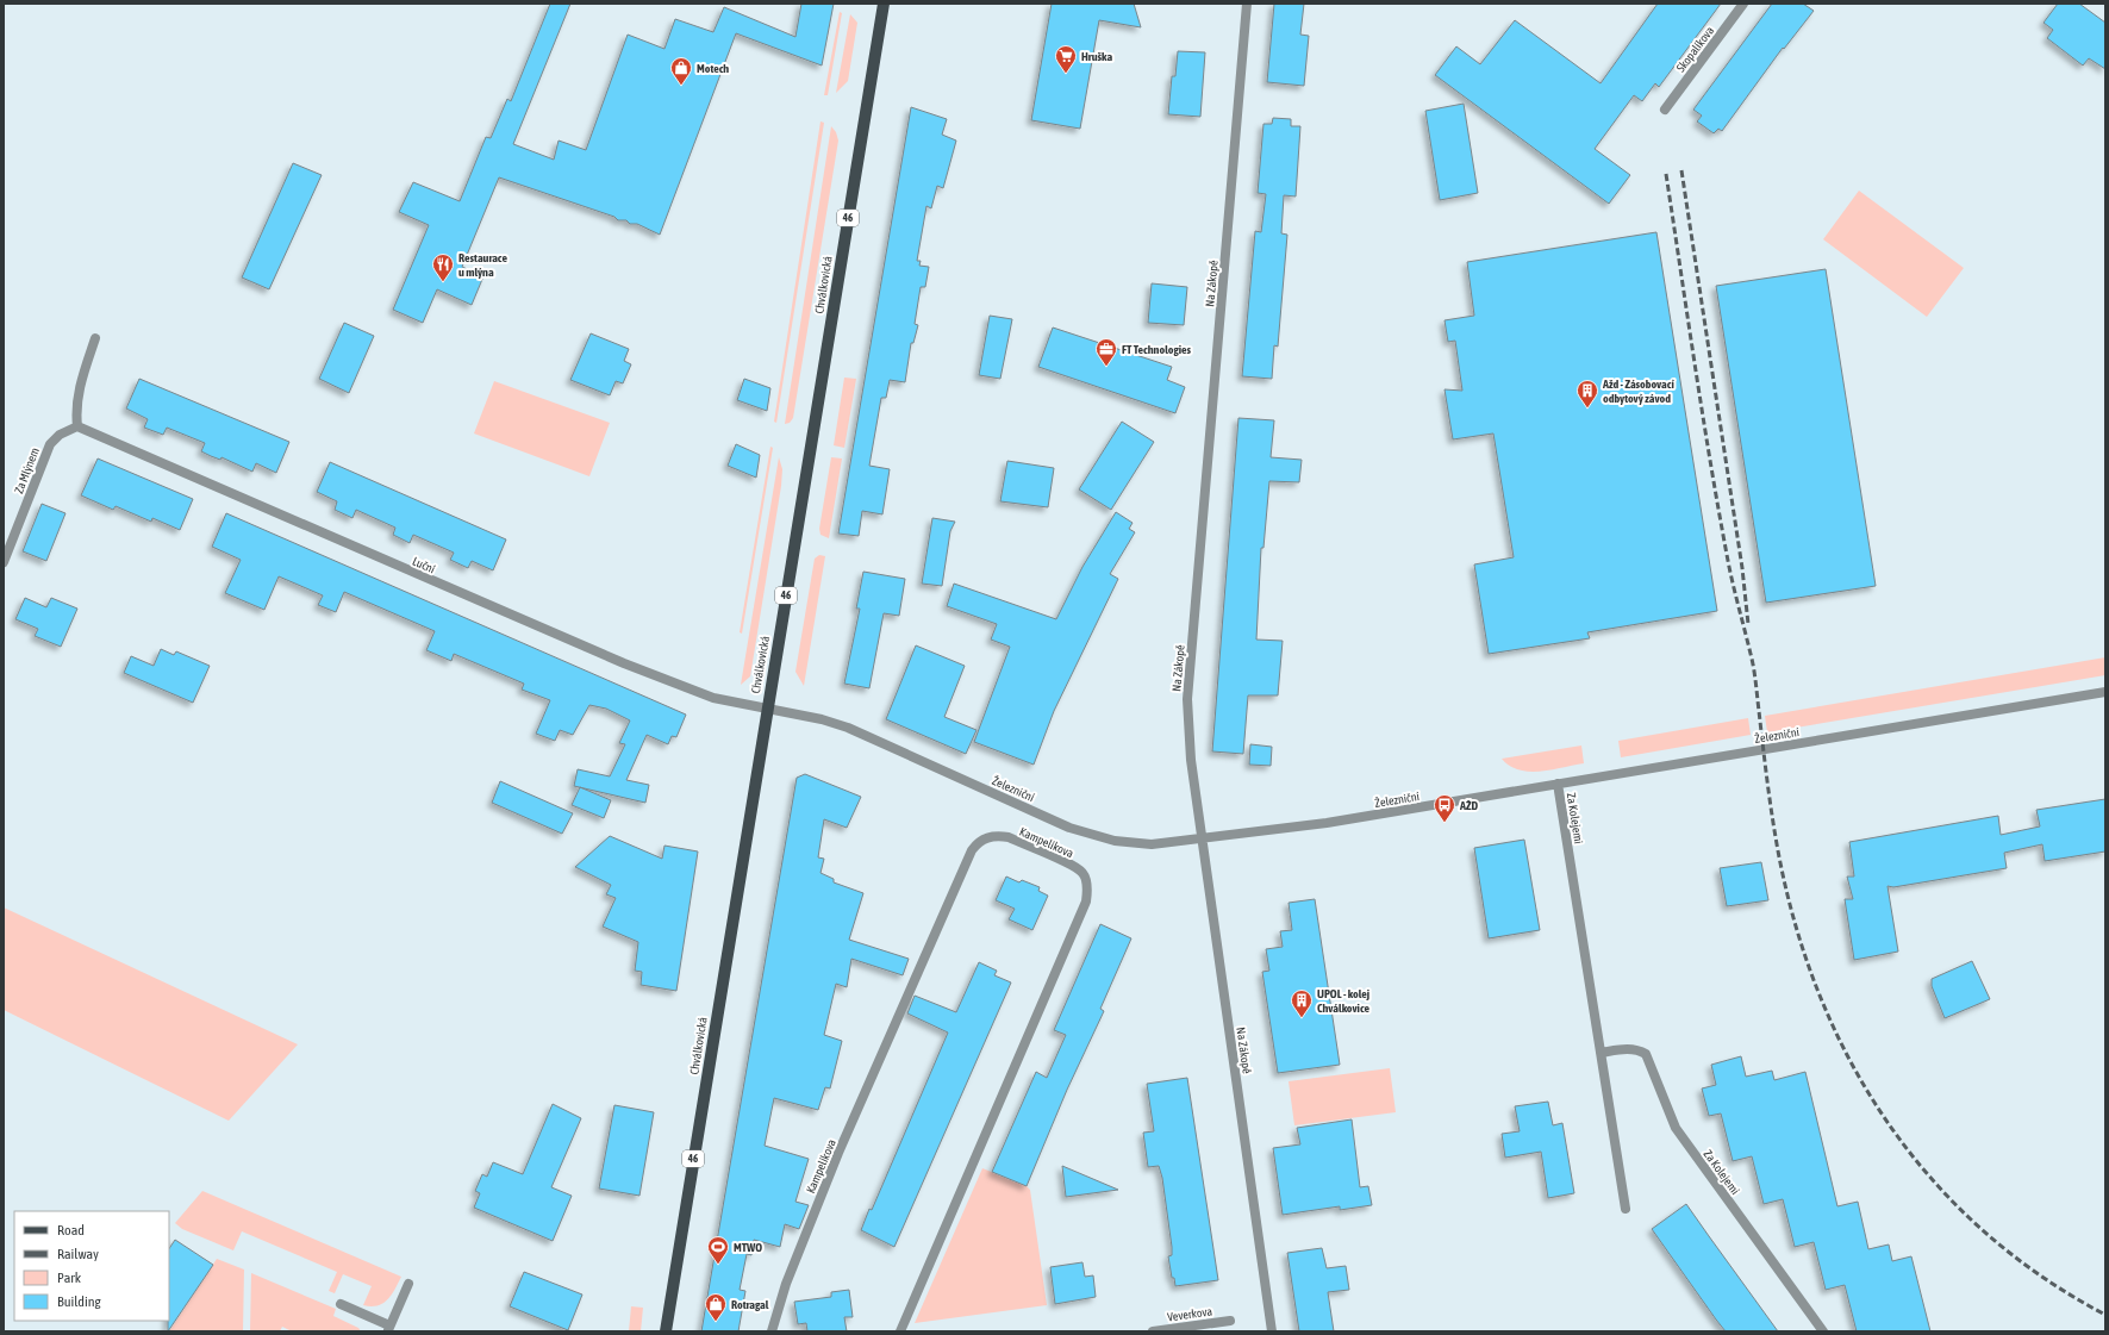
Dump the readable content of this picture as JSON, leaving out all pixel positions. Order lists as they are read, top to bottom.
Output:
{
  "streets": {
    "main road": ["46", "Chválkovická"],
    "street": [
      "Skopalíkova",
      "Na Zákopě",
      "Za Mlýnem",
      "Luční",
      "Železniční",
      "Za Kolejemi",
      "Kampelíkova",
      "Veverkova"
    ]
  },
  "crossings": [
    ["Na Zákopě", "Železniční"],
    ["Chválkovická", "Luční"],
    ["Chválkovická", "Železniční"],
    ["Za Mlýnem", "Luční"],
    ["Luční", "Železniční"],
    ["Železniční", "Za Kolejemi"]
  ],
  "places": {
    "supermarket": ["Hruška"],
    "shop": ["Motech", "Rotragal"],
    "restaurant": ["Restaurace u mlýna"],
    "office": ["FT Technologies"],
    "building": ["Ažd - Zásobovací odbytový závod", "UPOL - kolej Chválkovice"],
    "bus stop": ["AŽD"],
    "sports": ["MTWO"]
  },
  "legend": [
    "Road",
    "Railway",
    "Park",
    "Building"
  ]
}
